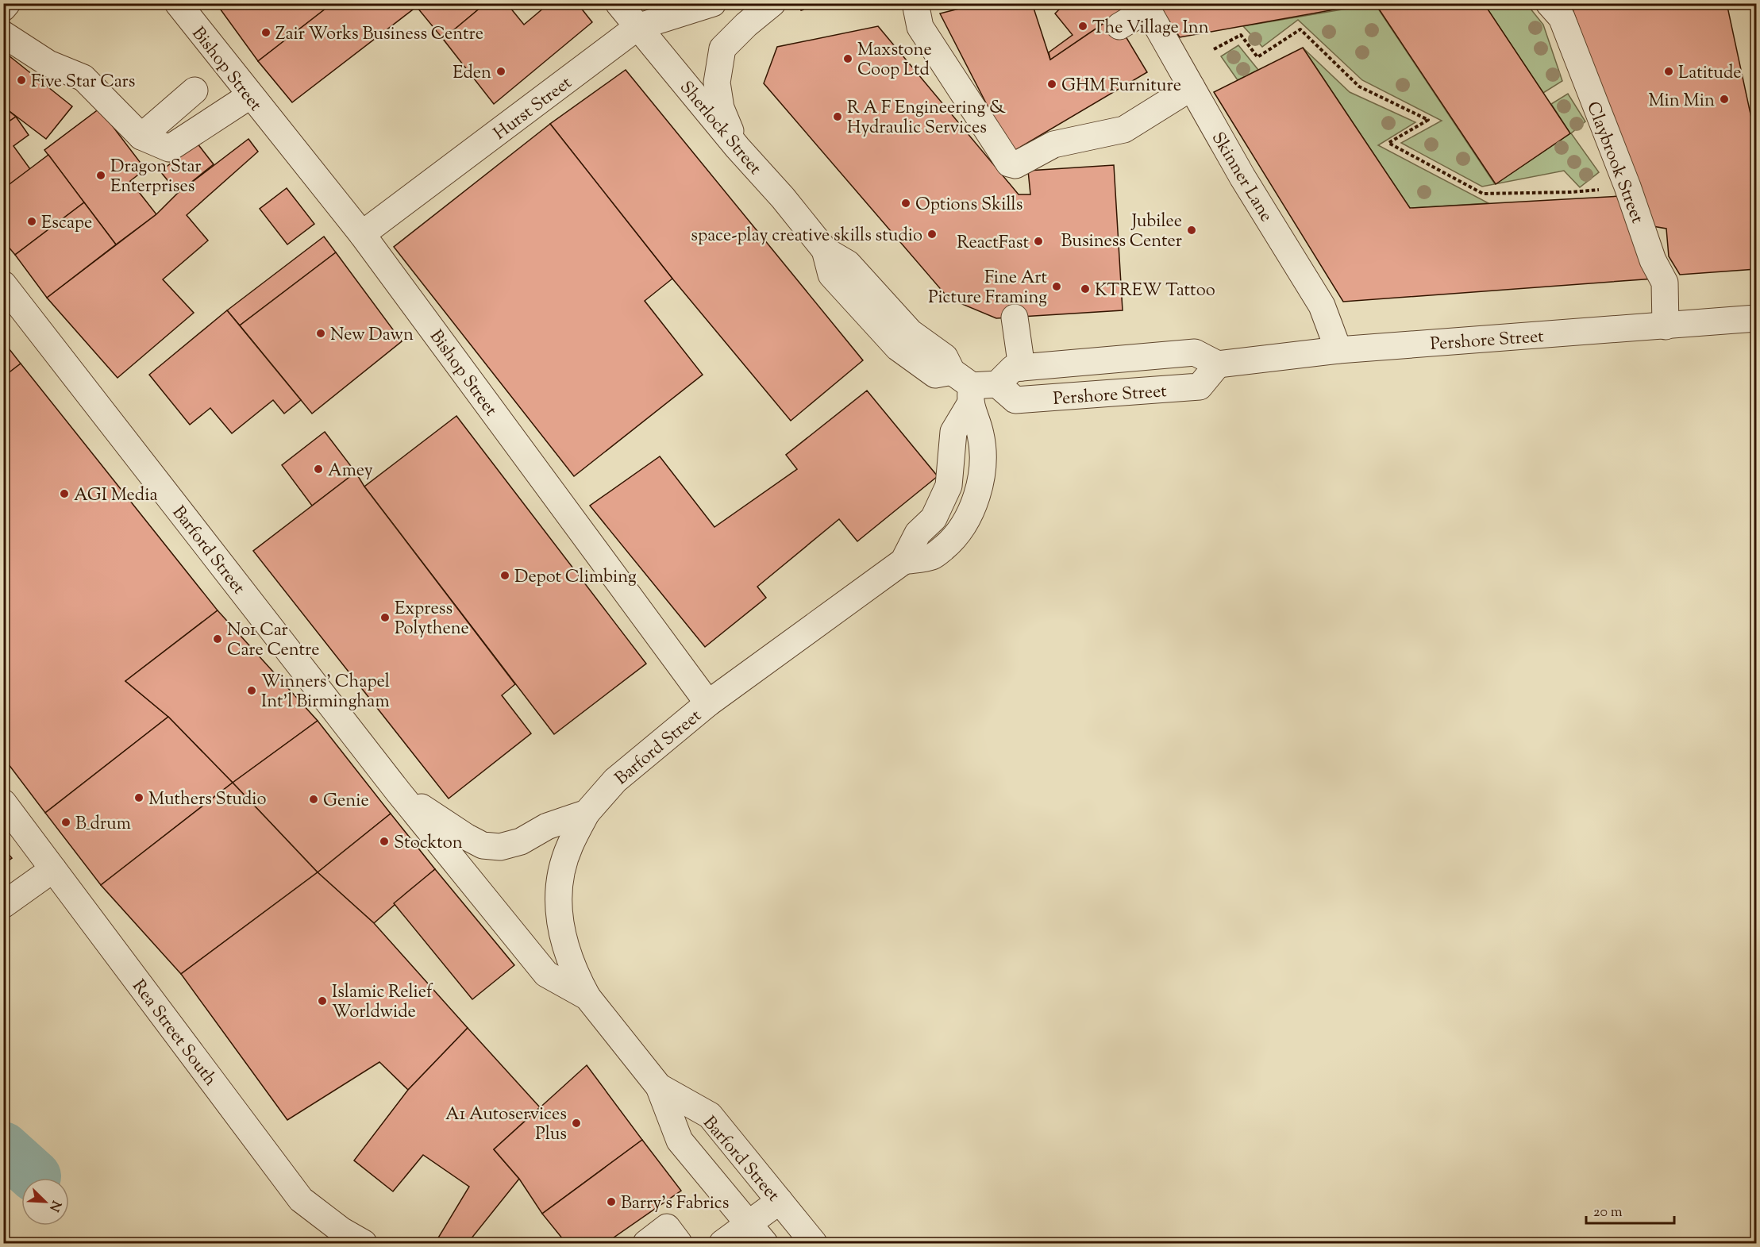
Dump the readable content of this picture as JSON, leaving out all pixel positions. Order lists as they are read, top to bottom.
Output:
{
  "streets": {
    "street": [
      "Bishop Street",
      "Hurst Street",
      "Sherlock Street",
      "Claybrook Street",
      "Skinner Lane",
      "Pershore Street",
      "Barford Street",
      "Rea Street South"
    ]
  },
  "crossings": [
    ["Bishop Street", "Hurst Street"],
    ["Bishop Street", "Barford Street"],
    ["Hurst Street", "Sherlock Street"],
    ["Sherlock Street", "Barford Street"],
    ["Claybrook Street", "Pershore Street"],
    ["Skinner Lane", "Pershore Street"]
  ],
  "places": [
    "The Village Inn",
    "Zair Works Business Centre",
    "Maxstone Coop Ltd",
    "Eden",
    "Latitude",
    "Five Star Cars",
    "GHM Furniture",
    "Min Min",
    "R A F Engineering & Hydraulic Services",
    "Dragon Star Enterprises",
    "Options Skills",
    "Escape",
    "Jubilee Business Center",
    "space-play creative skills studio",
    "ReactFast",
    "Fine Art Picture Framing",
    "KTREW Tattoo",
    "New Dawn",
    "Amey",
    "AGI Media",
    "Depot Climbing",
    "Express Polythene",
    "No1 Car Care Centre",
    "Winners' Chapel Int'l Birmingham",
    "Muthers Studio",
    "Genie",
    "B_drum",
    "Stockton",
    "Islamic Relief Worldwide",
    "A1 Autoservices Plus",
    "Barry's Fabrics"
  ],
  "scale_bar": "20 m",
  "north": "bottom right"
}
